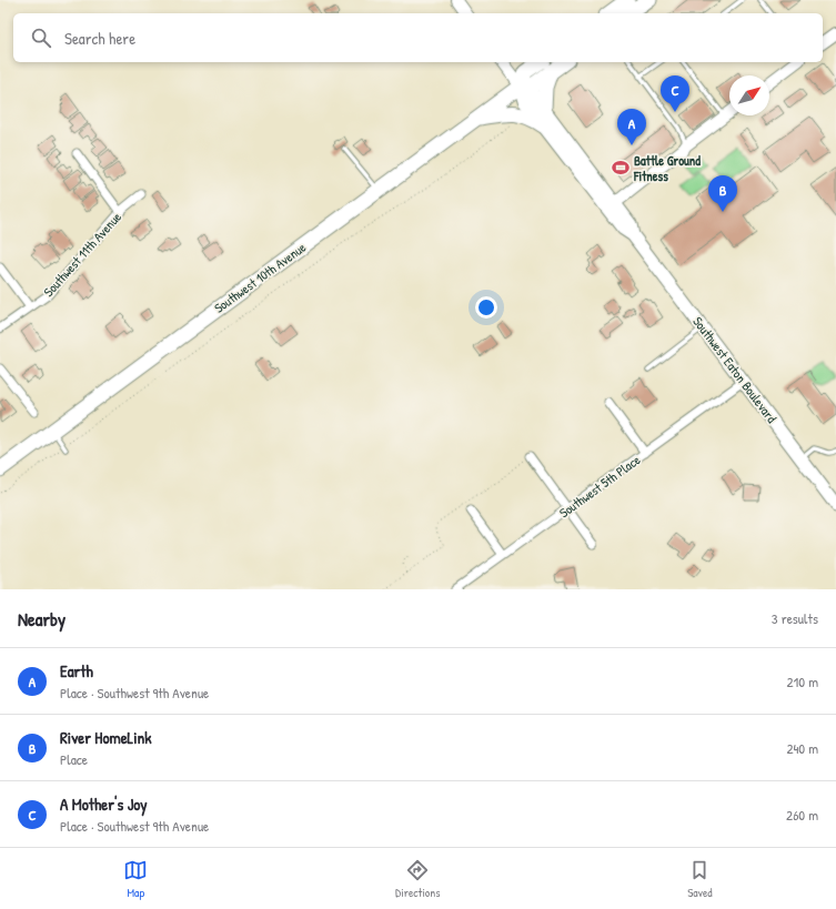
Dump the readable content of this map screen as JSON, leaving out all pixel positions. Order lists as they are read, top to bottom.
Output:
{
  "streets": {
    "highway": ["Southwest 10th Avenue"],
    "main road": ["Southwest Eaton Boulevard"],
    "street": ["Southwest 11th Avenue", "Southwest 5th Place"]
  },
  "crossings": [
    ["Southwest 10th Avenue", "Southwest Eaton Boulevard"],
    ["Southwest Eaton Boulevard", "Southwest 5th Place"]
  ],
  "places": {
    "sports": ["Battle Ground Fitness"]
  },
  "north": "top right",
  "page": {
    "search": "Search here",
    "pins": ["C", "A", "B"],
    "heading": ["Nearby", "3 results"],
    "list": [
      {
        "mark": "A",
        "name": "Earth",
        "note": "Place · Southwest 9th Avenue",
        "value": "210 m"
      },
      {
        "mark": "B",
        "name": "River HomeLink",
        "note": "Place",
        "value": "240 m"
      },
      {
        "mark": "C",
        "name": "A Mother's Joy",
        "note": "Place · Southwest 9th Avenue",
        "value": "260 m"
      }
    ],
    "nav": ["Map", "Directions", "Saved"]
  }
}
